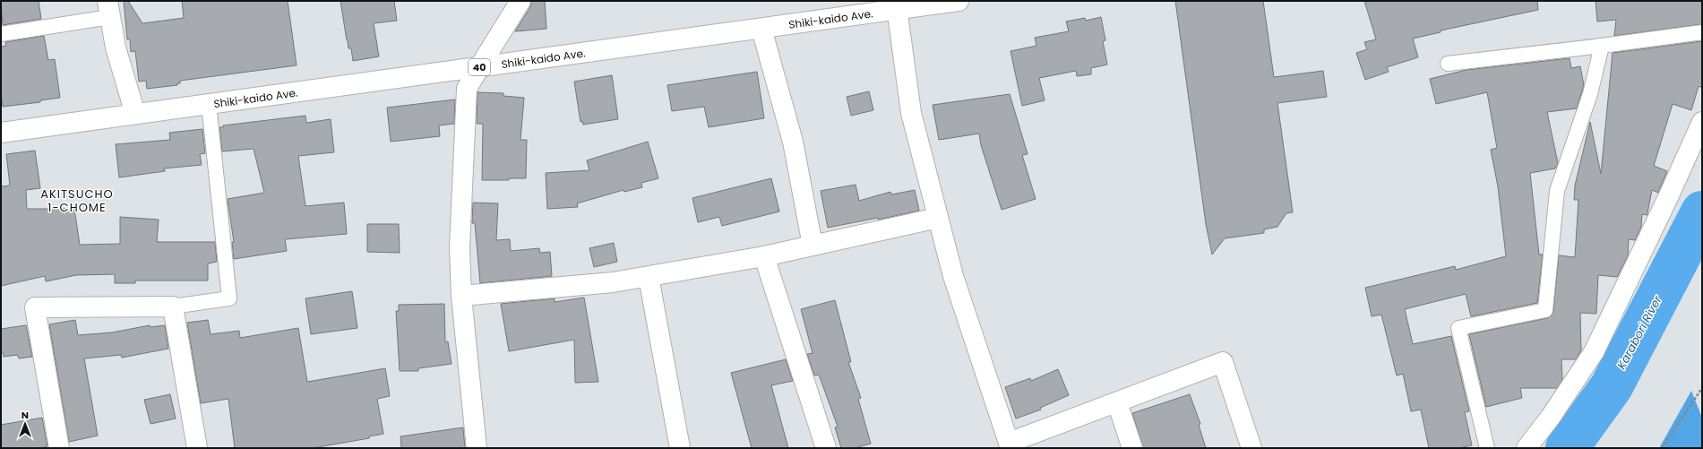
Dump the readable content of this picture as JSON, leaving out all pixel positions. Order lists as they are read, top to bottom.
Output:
{
  "streets": {
    "street": ["Shiki-kaido Ave.", "40"]
  },
  "districts": ["AKITSUCHO 1-CHOME"],
  "water": ["Karabori River"],
  "north": "top"
}
